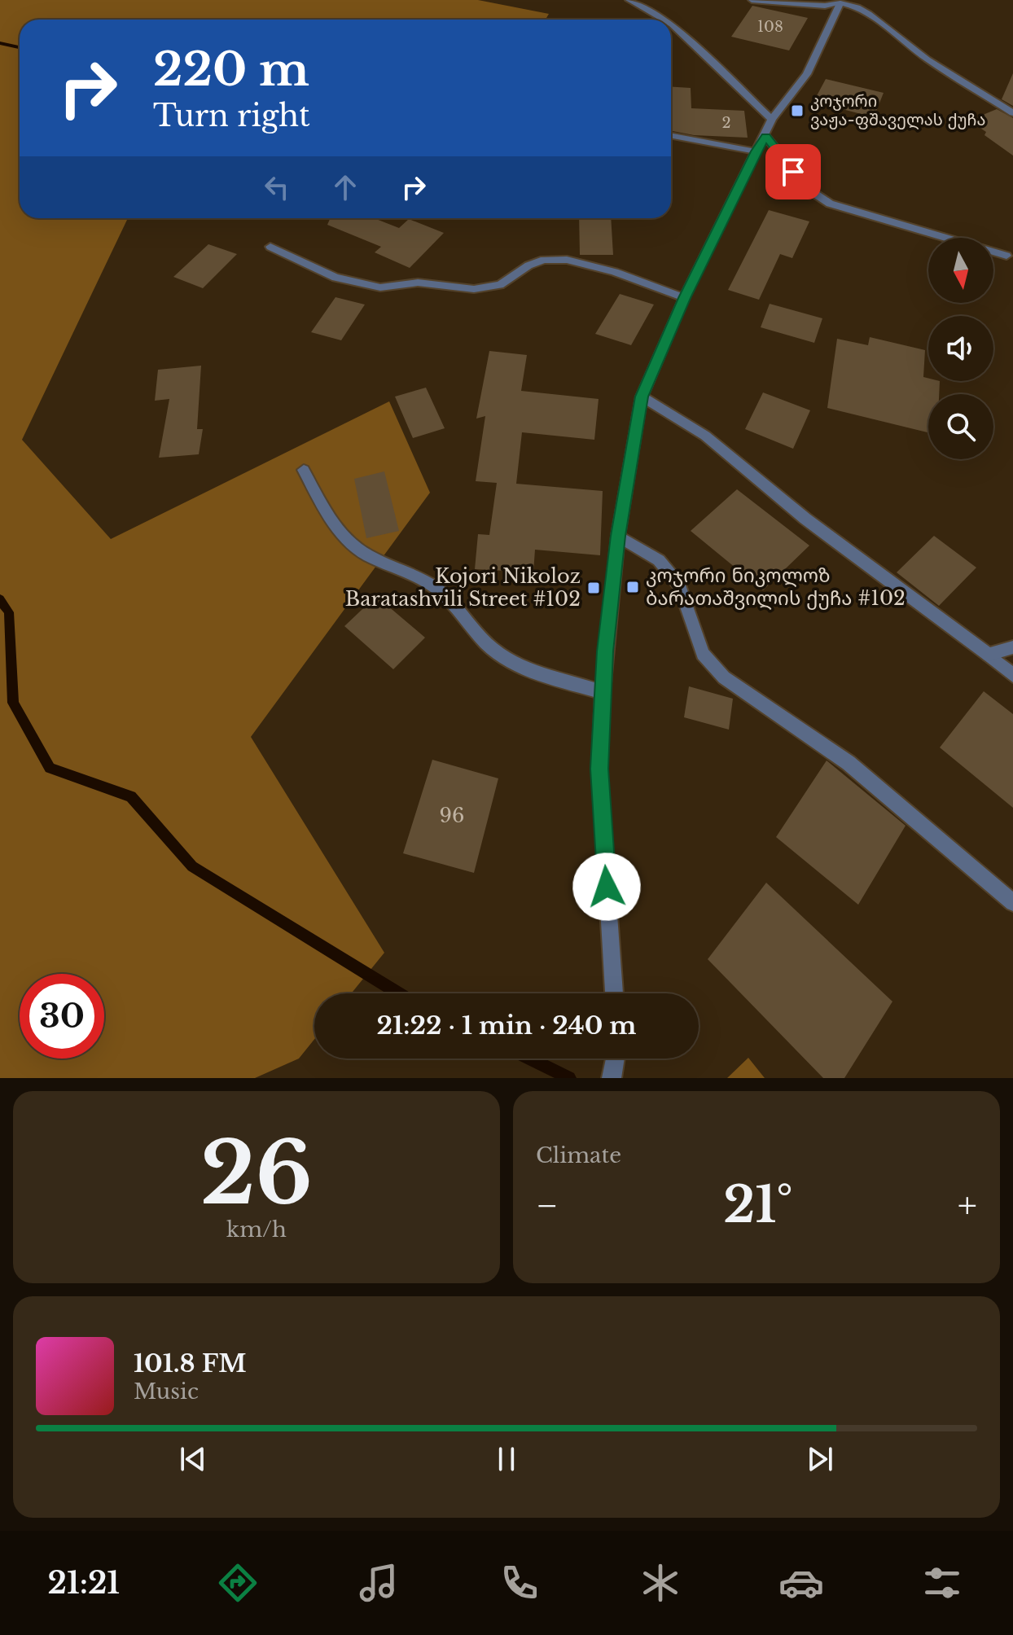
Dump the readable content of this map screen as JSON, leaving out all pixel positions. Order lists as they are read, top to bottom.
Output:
{
  "places": {
    "transit": ["კოჯორი ვაჟა-ფშაველას ქუჩა", "კოჯორი ნიკოლოზ ბარათაშვილის ქუჩა #102", "Kojori Nikoloz Baratashvili Street #102"]
  },
  "house_numbers": ["108", "2", "96"],
  "north": "bottom",
  "page": {
    "turn": ["220 m", "Turn right"],
    "limit": "30",
    "trip": "21:22 · 1 min · 240 m",
    "tile": [
      ["26", "km/h"],
      "Climate"
    ],
    "heat": ["−", "21°", "+"],
    "song": ["101.8 FM", "Music"],
    "tabs": "21:21"
  }
}
